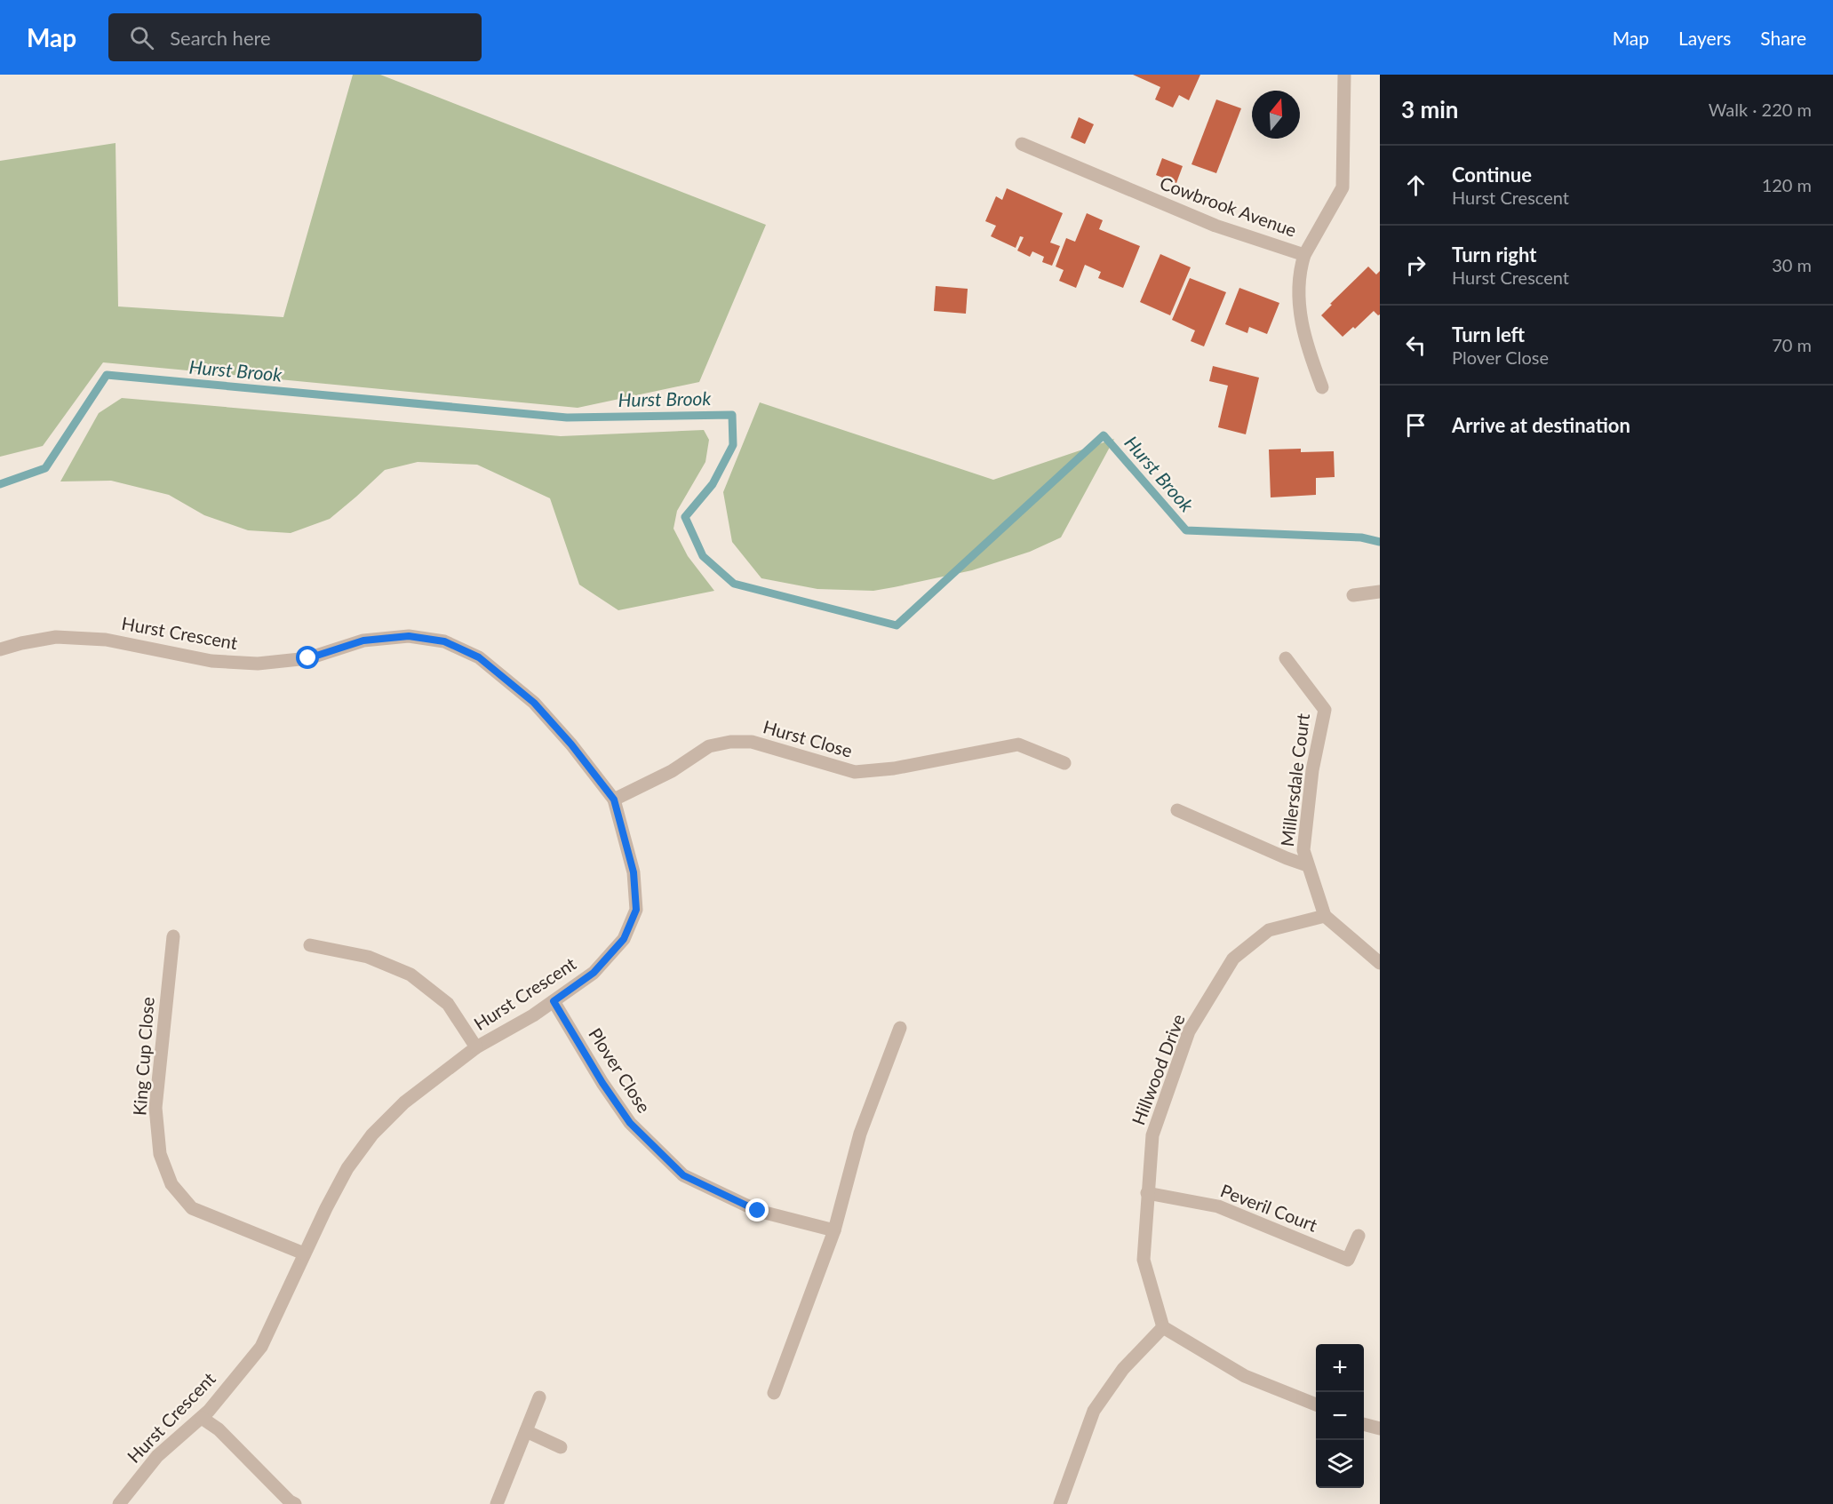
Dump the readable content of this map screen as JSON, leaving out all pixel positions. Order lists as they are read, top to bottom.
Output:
{
  "streets": {
    "street": [
      "Cowbrook Avenue",
      "Hurst Crescent",
      "Hurst Close",
      "Millersdale Court",
      "King Cup Close",
      "Hillwood Drive",
      "Plover Close",
      "Peveril Court"
    ]
  },
  "crossings": [
    ["Hurst Crescent", "Hurst Close"],
    ["Hurst Crescent", "King Cup Close"],
    ["Hurst Crescent", "Plover Close"],
    ["Millersdale Court", "Hillwood Drive"],
    ["Hillwood Drive", "Peveril Court"]
  ],
  "water": ["Hurst Brook"],
  "north": "top",
  "page": {
    "header": "Map",
    "search": "Search here",
    "nav": ["Map", "Layers", "Share"],
    "heading": ["3 min", "Walk · 220 m"],
    "list": [
      ["Continue", "Hurst Crescent", "120 m"],
      ["Turn right", "Hurst Crescent", "30 m"],
      ["Turn left", "Plover Close", "70 m"],
      "Arrive at destination"
    ],
    "map_buttons": ["+", "−"]
  }
}
